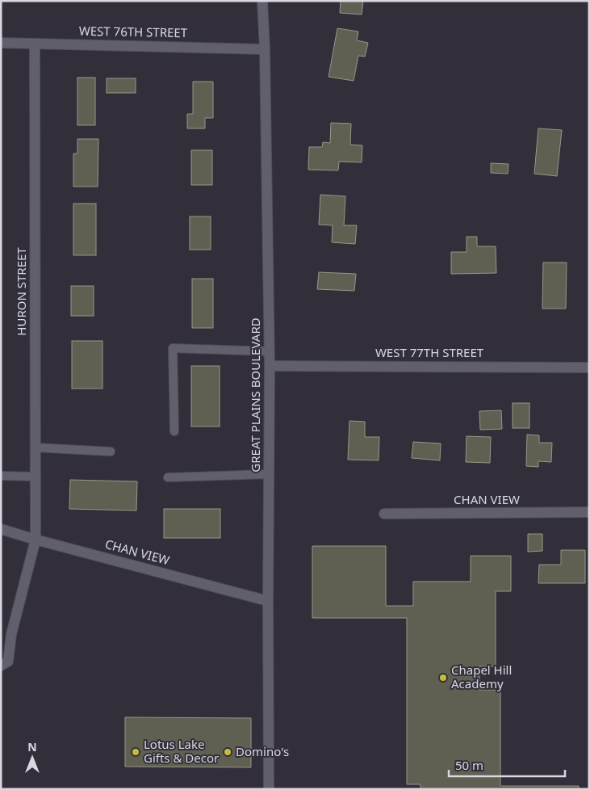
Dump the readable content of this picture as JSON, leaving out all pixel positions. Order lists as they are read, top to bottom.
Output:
{
  "streets": {
    "street": [
      "WEST 76TH STREET",
      "HURON STREET",
      "WEST 77TH STREET",
      "GREAT PLAINS BOULEVARD",
      "CHAN VIEW"
    ]
  },
  "crossings": [
    ["WEST 76TH STREET", "HURON STREET"],
    ["WEST 76TH STREET", "GREAT PLAINS BOULEVARD"],
    ["HURON STREET", "CHAN VIEW"],
    ["WEST 77TH STREET", "GREAT PLAINS BOULEVARD"],
    ["GREAT PLAINS BOULEVARD", "CHAN VIEW"]
  ],
  "places": ["Chapel Hill Academy", "Lotus Lake Gifts & Decor", "Domino's"],
  "scale_bar": "50 m",
  "north": "top"
}
